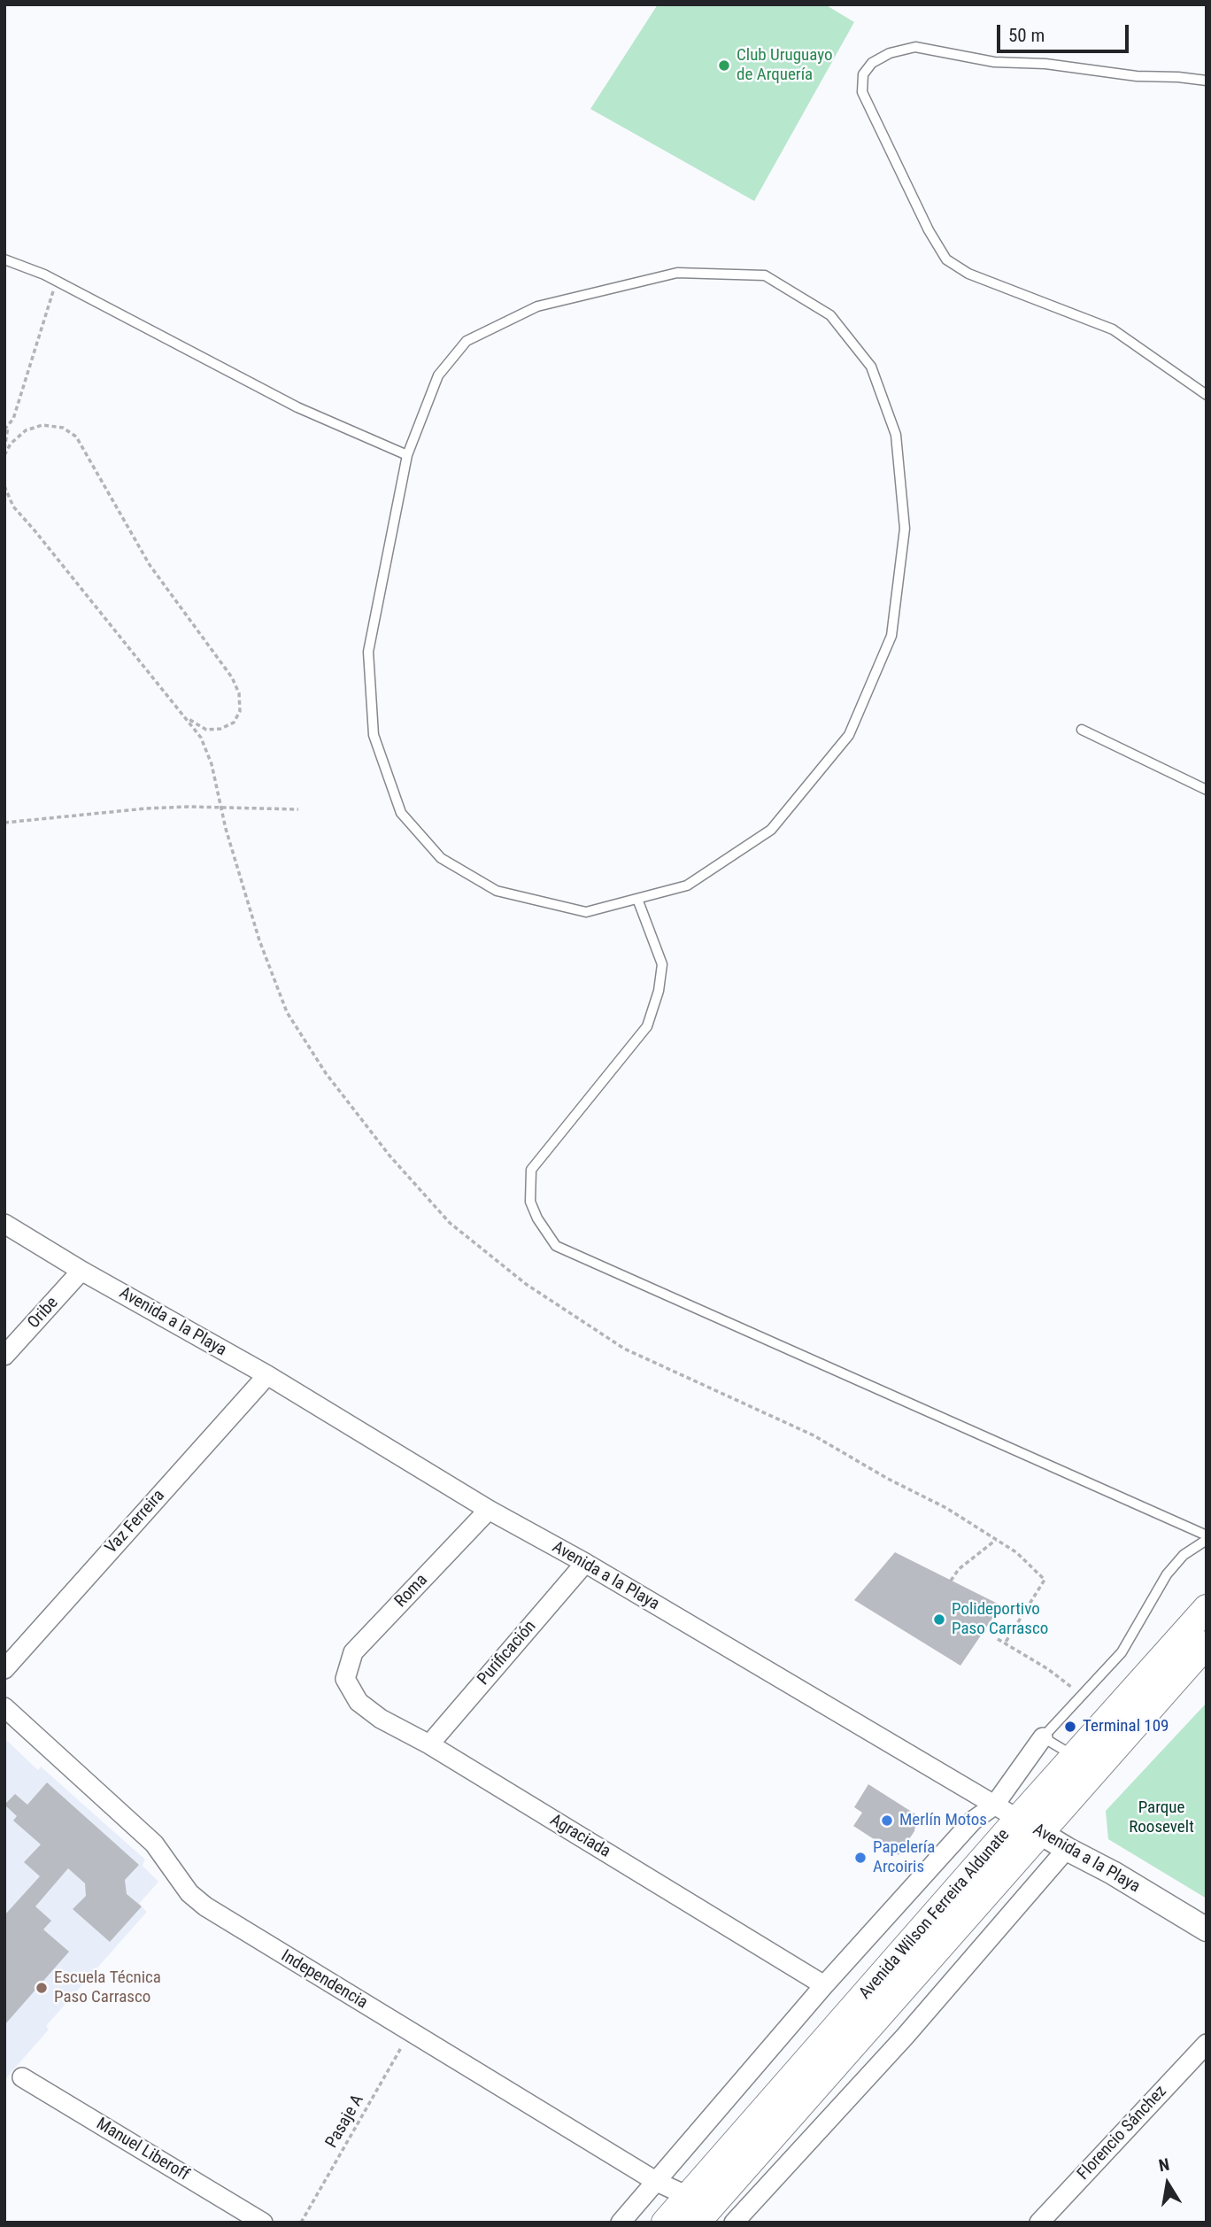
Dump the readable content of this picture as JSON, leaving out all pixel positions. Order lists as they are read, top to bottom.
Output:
{
  "streets": {
    "main road": ["Avenida Wilson Ferreira Aldunate"],
    "street": [
      "Oribe",
      "Avenida a la Playa",
      "Vaz Ferreira",
      "Roma",
      "Purificación",
      "Agraciada",
      "Independencia",
      "Florencio Sánchez",
      "Manuel Liberoff"
    ],
    "path": ["Pasaje A"]
  },
  "crossings": [
    ["Oribe", "Avenida a la Playa"],
    ["Avenida a la Playa", "Vaz Ferreira"],
    ["Avenida a la Playa", "Roma"],
    ["Avenida a la Playa", "Purificación"],
    ["Avenida a la Playa", "Avenida Wilson Ferreira Aldunate"],
    ["Roma", "Agraciada"],
    ["Purificación", "Agraciada"],
    ["Agraciada", "Avenida Wilson Ferreira Aldunate"],
    ["Avenida Wilson Ferreira Aldunate", "Independencia"],
    ["Independencia", "Pasaje A"]
  ],
  "parks": ["Parque Roosevelt"],
  "places": [
    "Club Uruguayo de Arquería",
    "Polideportivo Paso Carrasco",
    "Terminal 109",
    "Merlín Motos",
    "Papelería Arcoiris",
    "Escuela Técnica Paso Carrasco"
  ],
  "scale_bar": "50 m",
  "north": "top"
}
